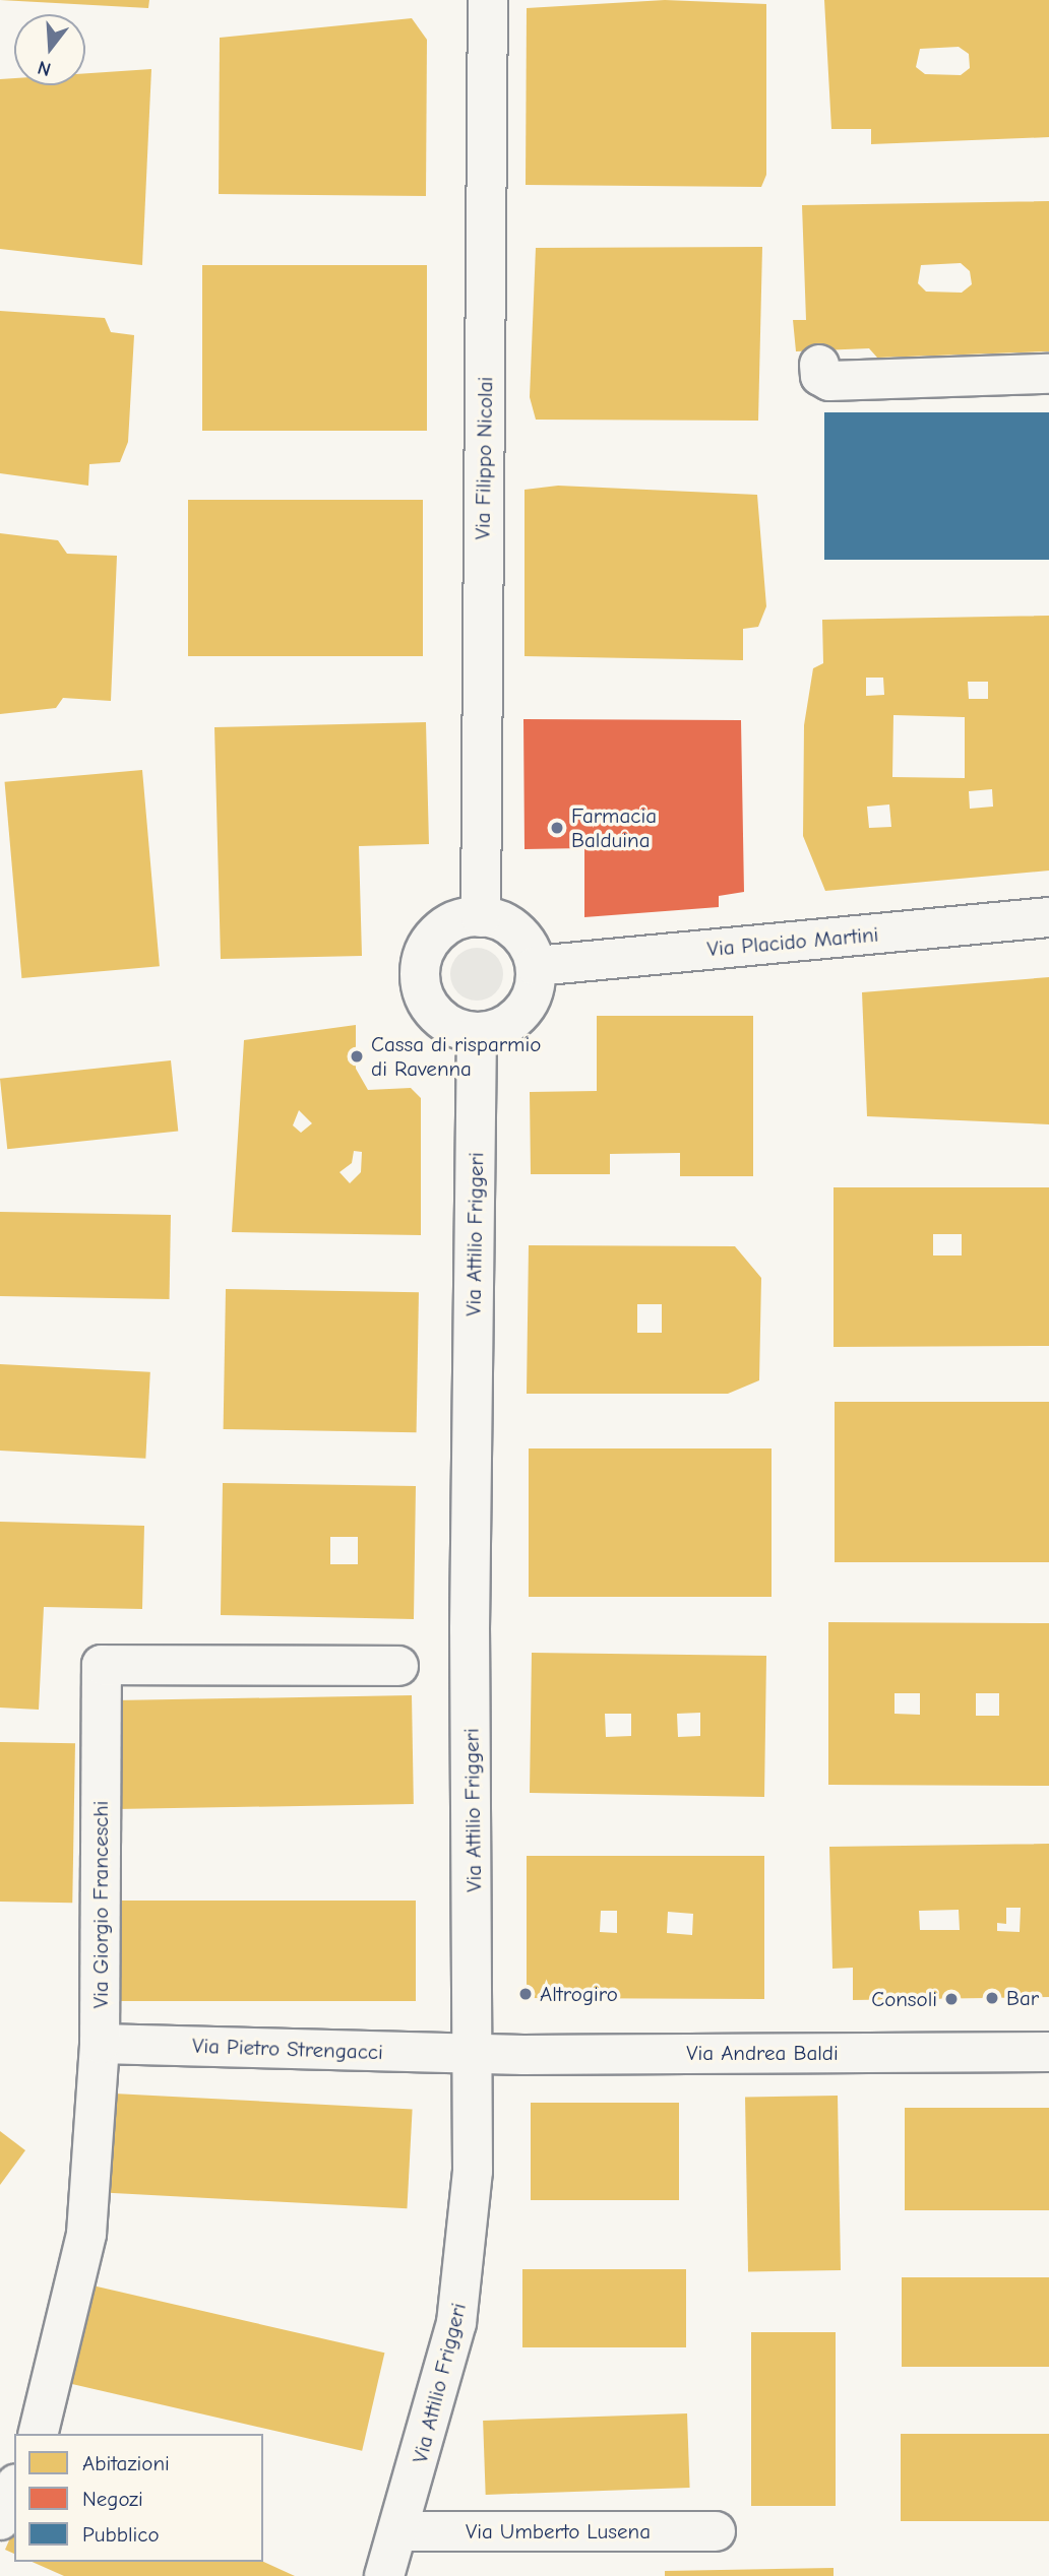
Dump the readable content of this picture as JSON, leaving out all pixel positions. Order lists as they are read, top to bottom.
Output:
{
  "streets": {
    "street": [
      "Via Filippo Nicolai",
      "Via Placido Martini",
      "Via Attilio Friggeri",
      "Via Giorgio Franceschi",
      "Via Pietro Strengacci",
      "Via Andrea Baldi",
      "Via Umberto Lusena"
    ]
  },
  "crossings": [
    ["Via Filippo Nicolai", "Via Placido Martini"],
    ["Via Filippo Nicolai", "Via Attilio Friggeri"],
    ["Via Placido Martini", "Via Attilio Friggeri"],
    ["Via Attilio Friggeri", "Via Pietro Strengacci"],
    ["Via Attilio Friggeri", "Via Andrea Baldi"],
    ["Via Attilio Friggeri", "Via Umberto Lusena"],
    ["Via Giorgio Franceschi", "Via Pietro Strengacci"],
    ["Via Pietro Strengacci", "Via Andrea Baldi"]
  ],
  "places": [
    "Farmacia Balduina",
    "Cassa di risparmio di Ravenna",
    "Altrogiro",
    "Bar",
    "Consoli"
  ],
  "legend": ["Abitazioni", "Negozi", "Pubblico"],
  "north": "bottom"
}
